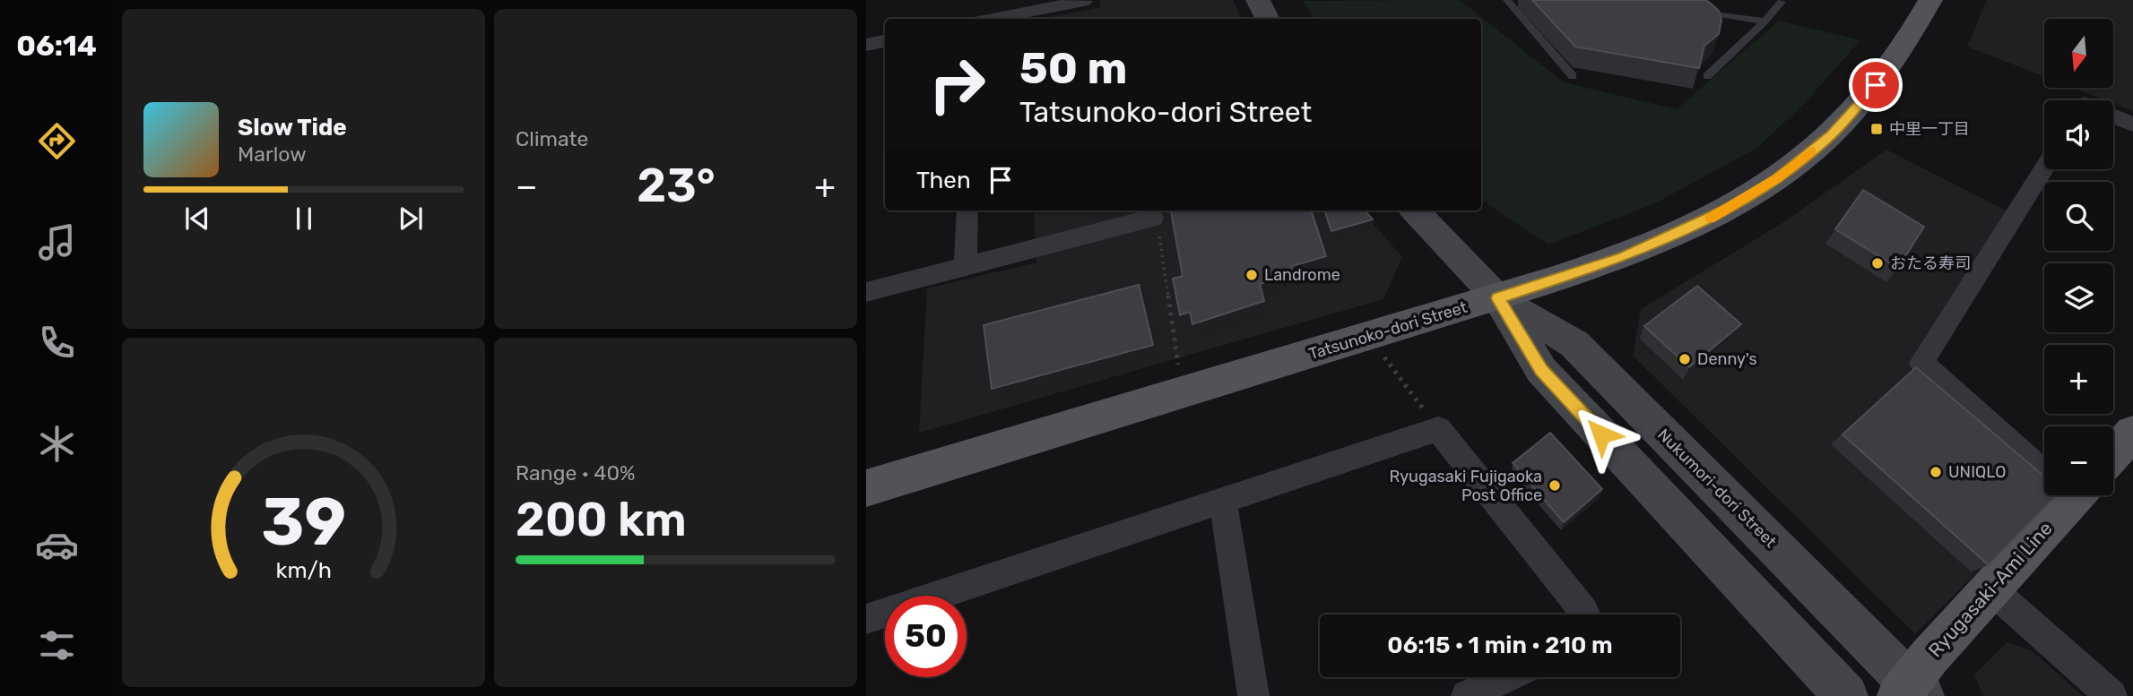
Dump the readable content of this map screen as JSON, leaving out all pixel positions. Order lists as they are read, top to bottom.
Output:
{
  "streets": {
    "main road": ["Tatsunoko-dori Street", "Nukumori-dori Street", "Ryugasaki-Ami Line"]
  },
  "crossings": [
    ["Tatsunoko-dori Street", "Nukumori-dori Street"],
    ["Nukumori-dori Street", "Ryugasaki-Ami Line"]
  ],
  "places": {
    "transit": ["中里一丁目"],
    "other": [
      "おたる寿司",
      "Landrome",
      "Denny's",
      "UNIQLO",
      "Ryugasaki Fujigaoka Post Office"
    ]
  },
  "north": "bottom",
  "page": {
    "tabs": "06:14",
    "tile": [
      "Climate",
      ["Range · 40%", "200 km"]
    ],
    "map_buttons": ["+", "−"],
    "turn": ["50 m", "Tatsunoko-dori Street"],
    "song": ["Slow Tide", "Marlow"],
    "then": "Then",
    "heat": ["−", "23°", "+"],
    "limit": "50",
    "trip": "06:15 · 1 min · 210 m",
    "gauge": ["39", "km/h"]
  }
}
